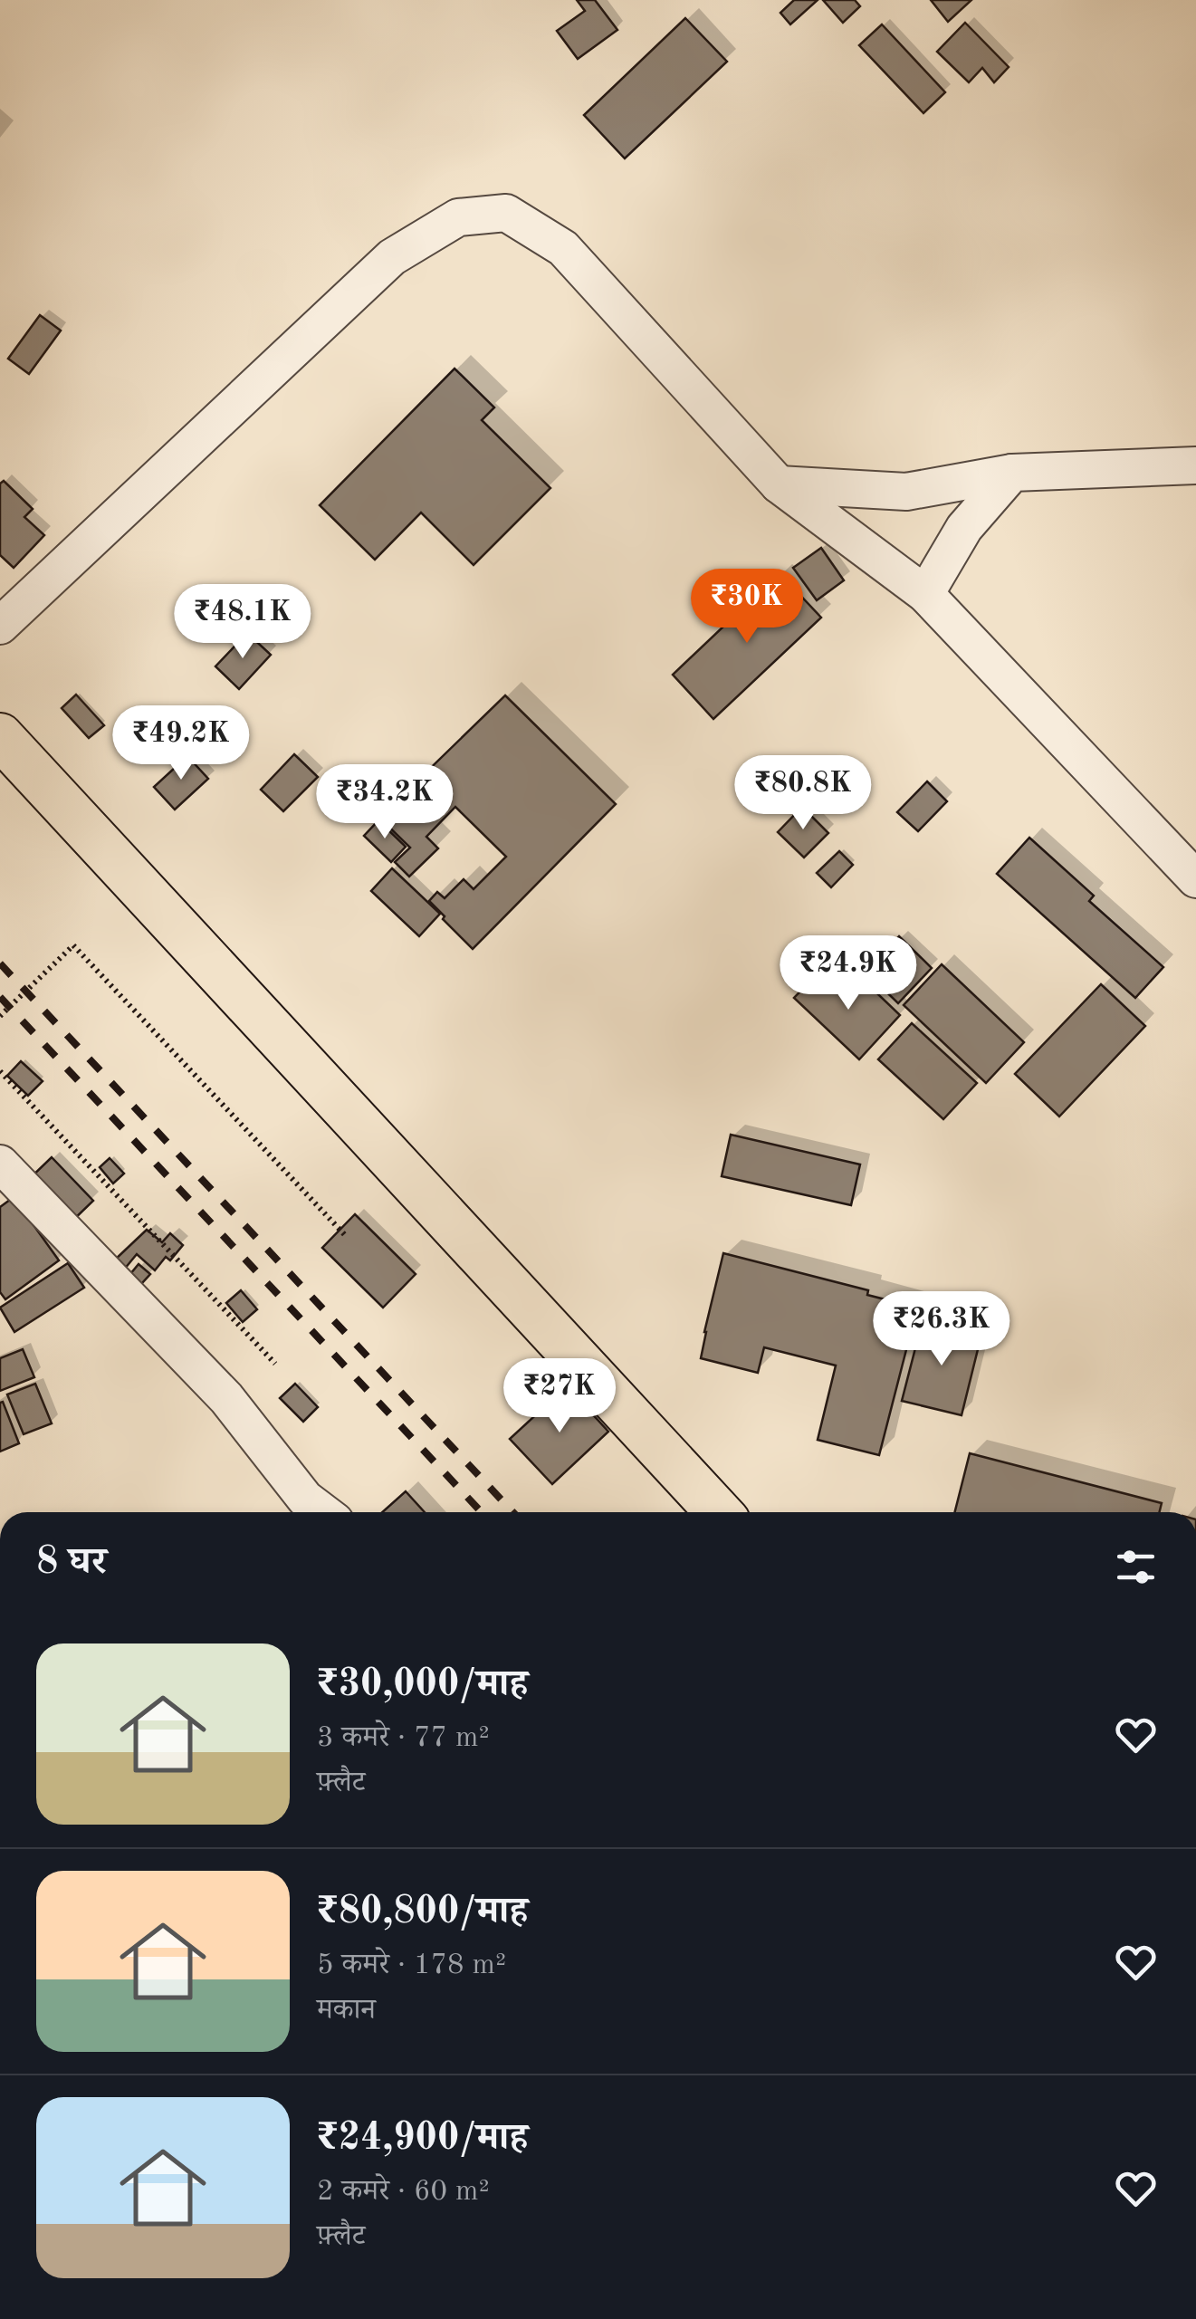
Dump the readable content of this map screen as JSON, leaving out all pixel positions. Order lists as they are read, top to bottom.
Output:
{
  "page": {
    "price": [
      "₹30K",
      "₹48.1K",
      "₹49.2K",
      "₹80.8K",
      "₹34.2K",
      "₹24.9K",
      "₹26.3K",
      "₹27K"
    ],
    "heading": "8 घर",
    "list": [
      {
        "name": "₹30,000/माह",
        "note": "3 कमरे · 77 m² · फ़्लैट"
      },
      {
        "name": "₹80,800/माह",
        "note": "5 कमरे · 178 m² · मकान"
      },
      {
        "name": "₹24,900/माह",
        "note": "2 कमरे · 60 m² · फ़्लैट"
      }
    ]
  }
}
